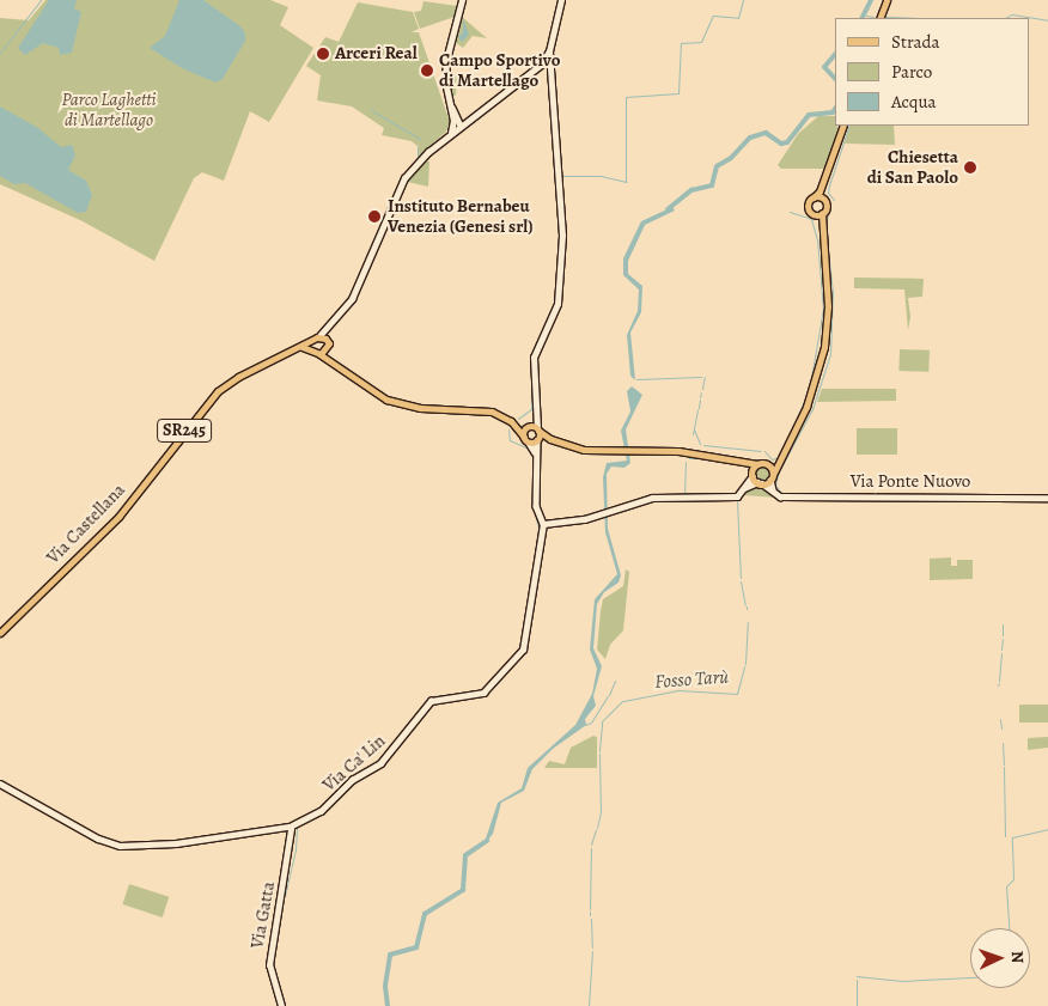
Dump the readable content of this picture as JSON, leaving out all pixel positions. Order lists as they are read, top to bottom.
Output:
{
  "streets": {
    "main road": ["SR245", "Via Castellana"],
    "street": ["Via Ponte Nuovo", "Via Ca' Lin", "Via Gatta"]
  },
  "crossings": [
    ["Via Ca' Lin", "Via Gatta"]
  ],
  "water": ["Fosso Tarù"],
  "parks": ["Parco Laghetti di Martellago"],
  "places": [
    "Arceri Real",
    "Campo Sportivo di Martellago",
    "Chiesetta di San Paolo",
    "Instituto Bernabeu Venezia (Genesi srl)"
  ],
  "legend": ["Strada", "Parco", "Acqua"],
  "north": "right"
}
